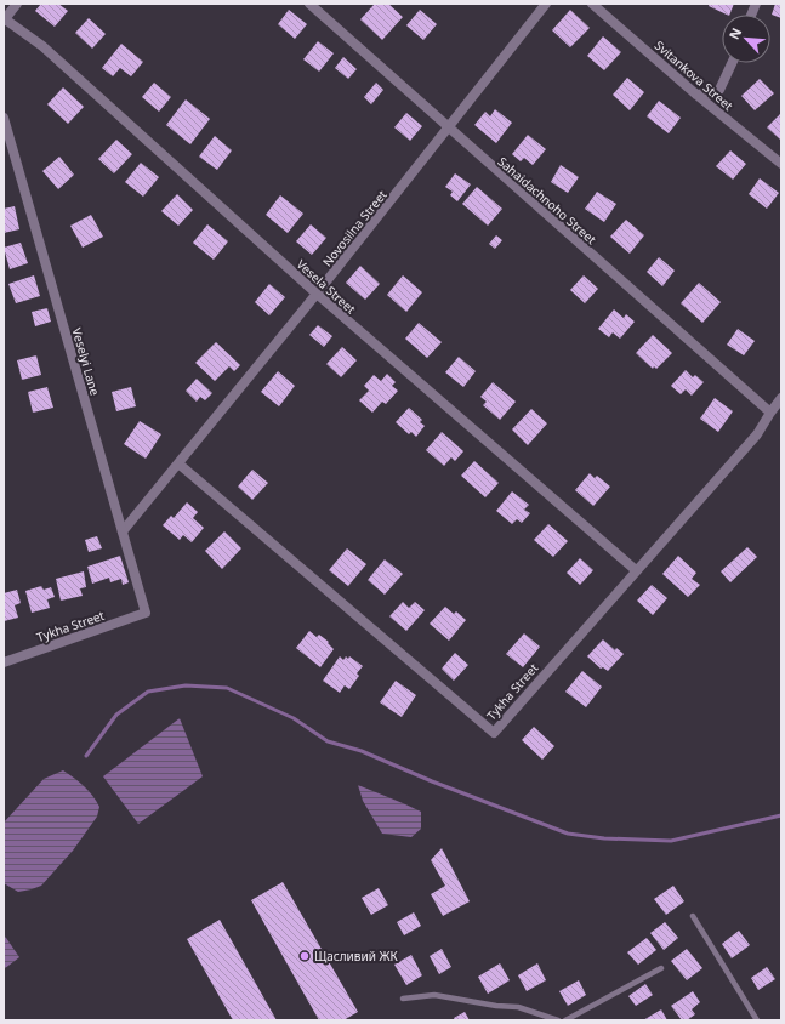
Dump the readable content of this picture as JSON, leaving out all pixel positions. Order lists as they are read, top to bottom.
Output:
{
  "streets": {
    "street": [
      "Svitankova Street",
      "Sahaidachnoho Street",
      "Novosilna Street",
      "Vesela Street",
      "Veselyi Lane",
      "Tykha Street"
    ]
  },
  "crossings": [
    ["Sahaidachnoho Street", "Novosilna Street"],
    ["Sahaidachnoho Street", "Tykha Street"],
    ["Novosilna Street", "Vesela Street"],
    ["Novosilna Street", "Veselyi Lane"],
    ["Novosilna Street", "Tykha Street"],
    ["Vesela Street", "Tykha Street"],
    ["Veselyi Lane", "Tykha Street"]
  ],
  "places": ["Щасливий ЖК"],
  "north": "top left"
}
